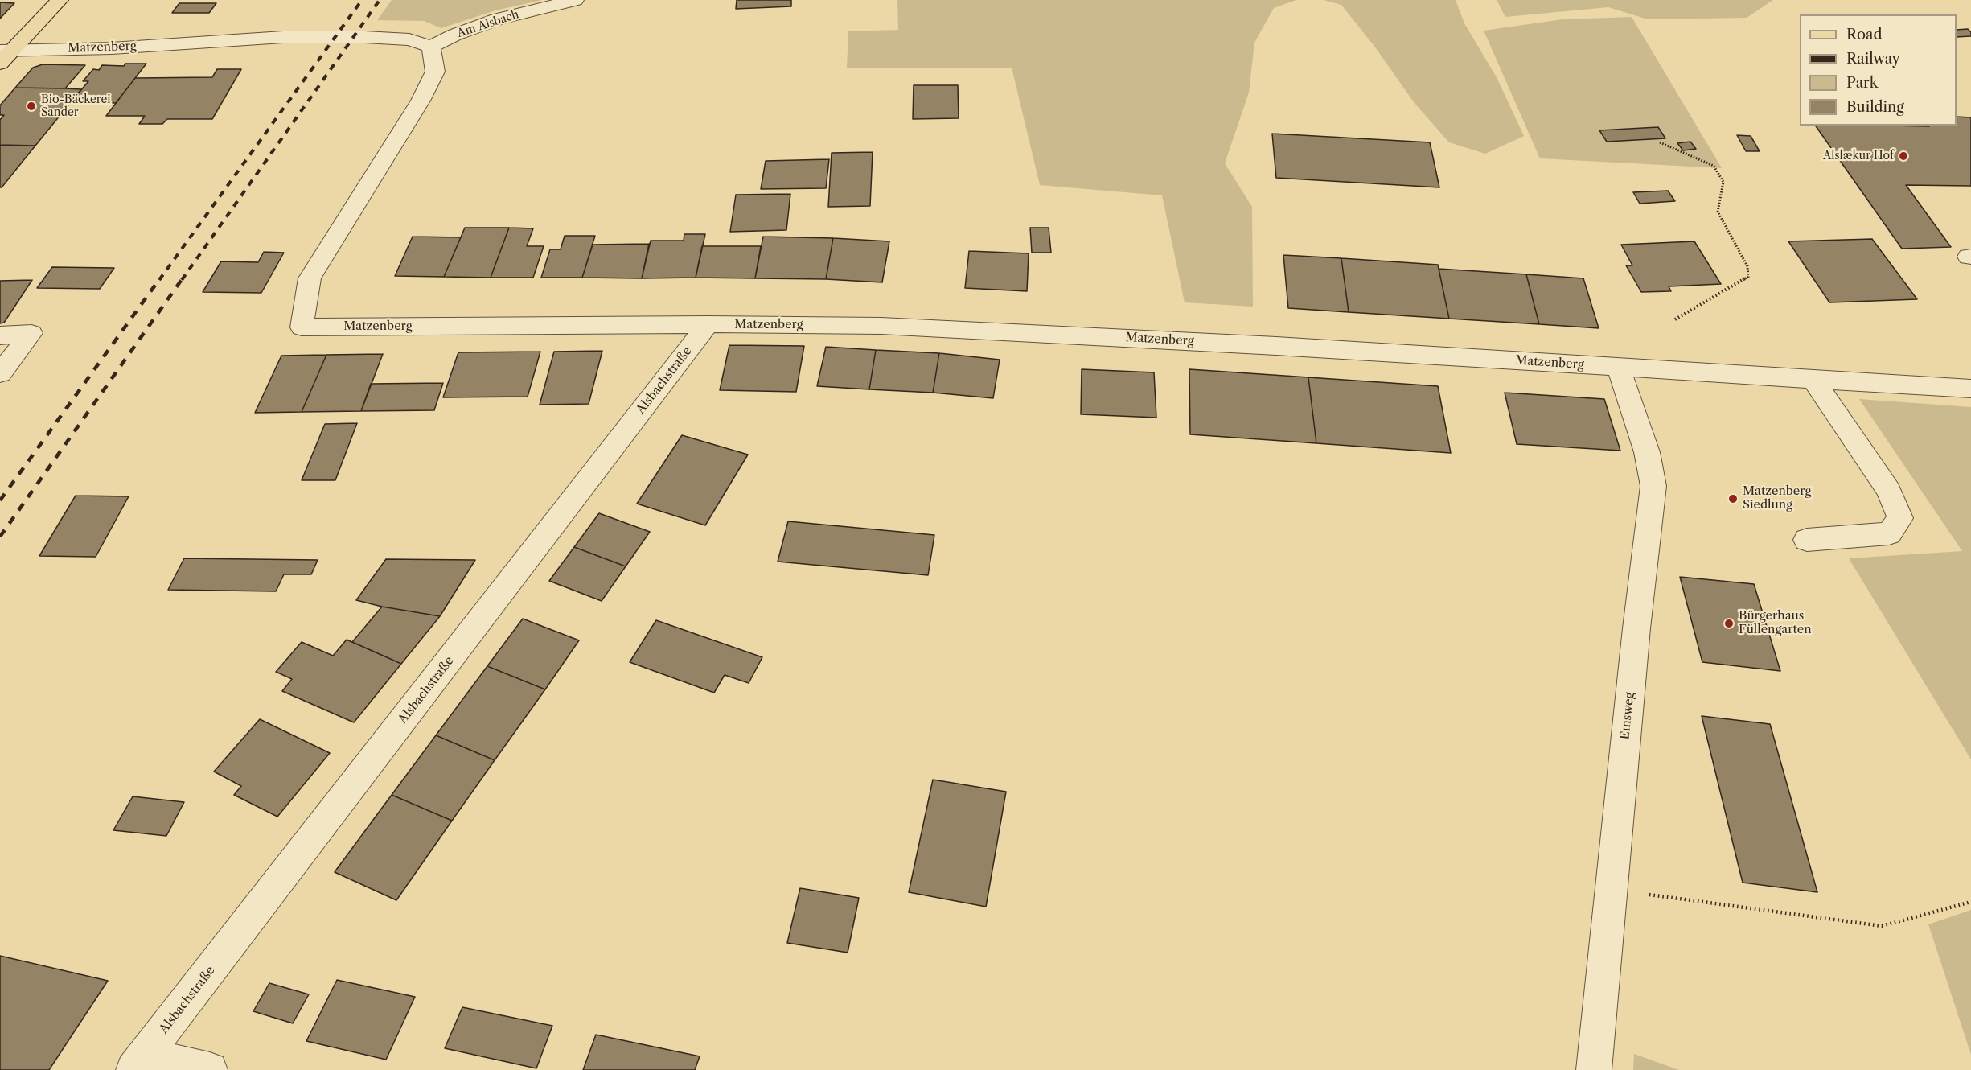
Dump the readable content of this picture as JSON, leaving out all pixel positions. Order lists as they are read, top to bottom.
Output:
{
  "streets": {
    "street": [
      "Am Alsbach",
      "Matzenberg",
      "Alsbachstraße",
      "Emsweg"
    ]
  },
  "crossings": [
    ["Am Alsbach", "Matzenberg"],
    ["Matzenberg", "Alsbachstraße"],
    ["Matzenberg", "Emsweg"]
  ],
  "places": [
    "Bio-Bäckerei Sander",
    "Alslækur Hof",
    "Matzenberg Siedlung",
    "Bürgerhaus Füllengarten"
  ],
  "legend": [
    "Road",
    "Railway",
    "Park",
    "Building"
  ]
}
